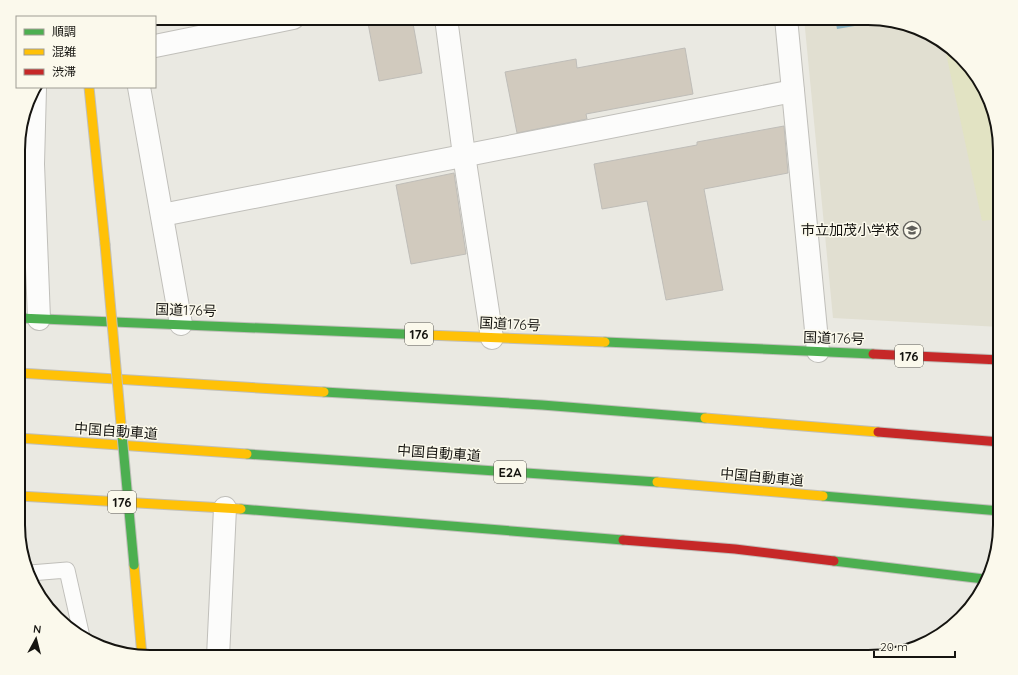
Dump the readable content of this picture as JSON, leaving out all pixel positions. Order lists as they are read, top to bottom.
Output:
{
  "streets": {
    "main road": [
      "国道176号",
      "176",
      "中国自動車道",
      "E2A"
    ]
  },
  "places": {
    "school or university": ["市立加茂小学校"]
  },
  "legend": ["順調", "混雑", "渋滞"],
  "scale_bar": "20 m",
  "north": "top"
}
